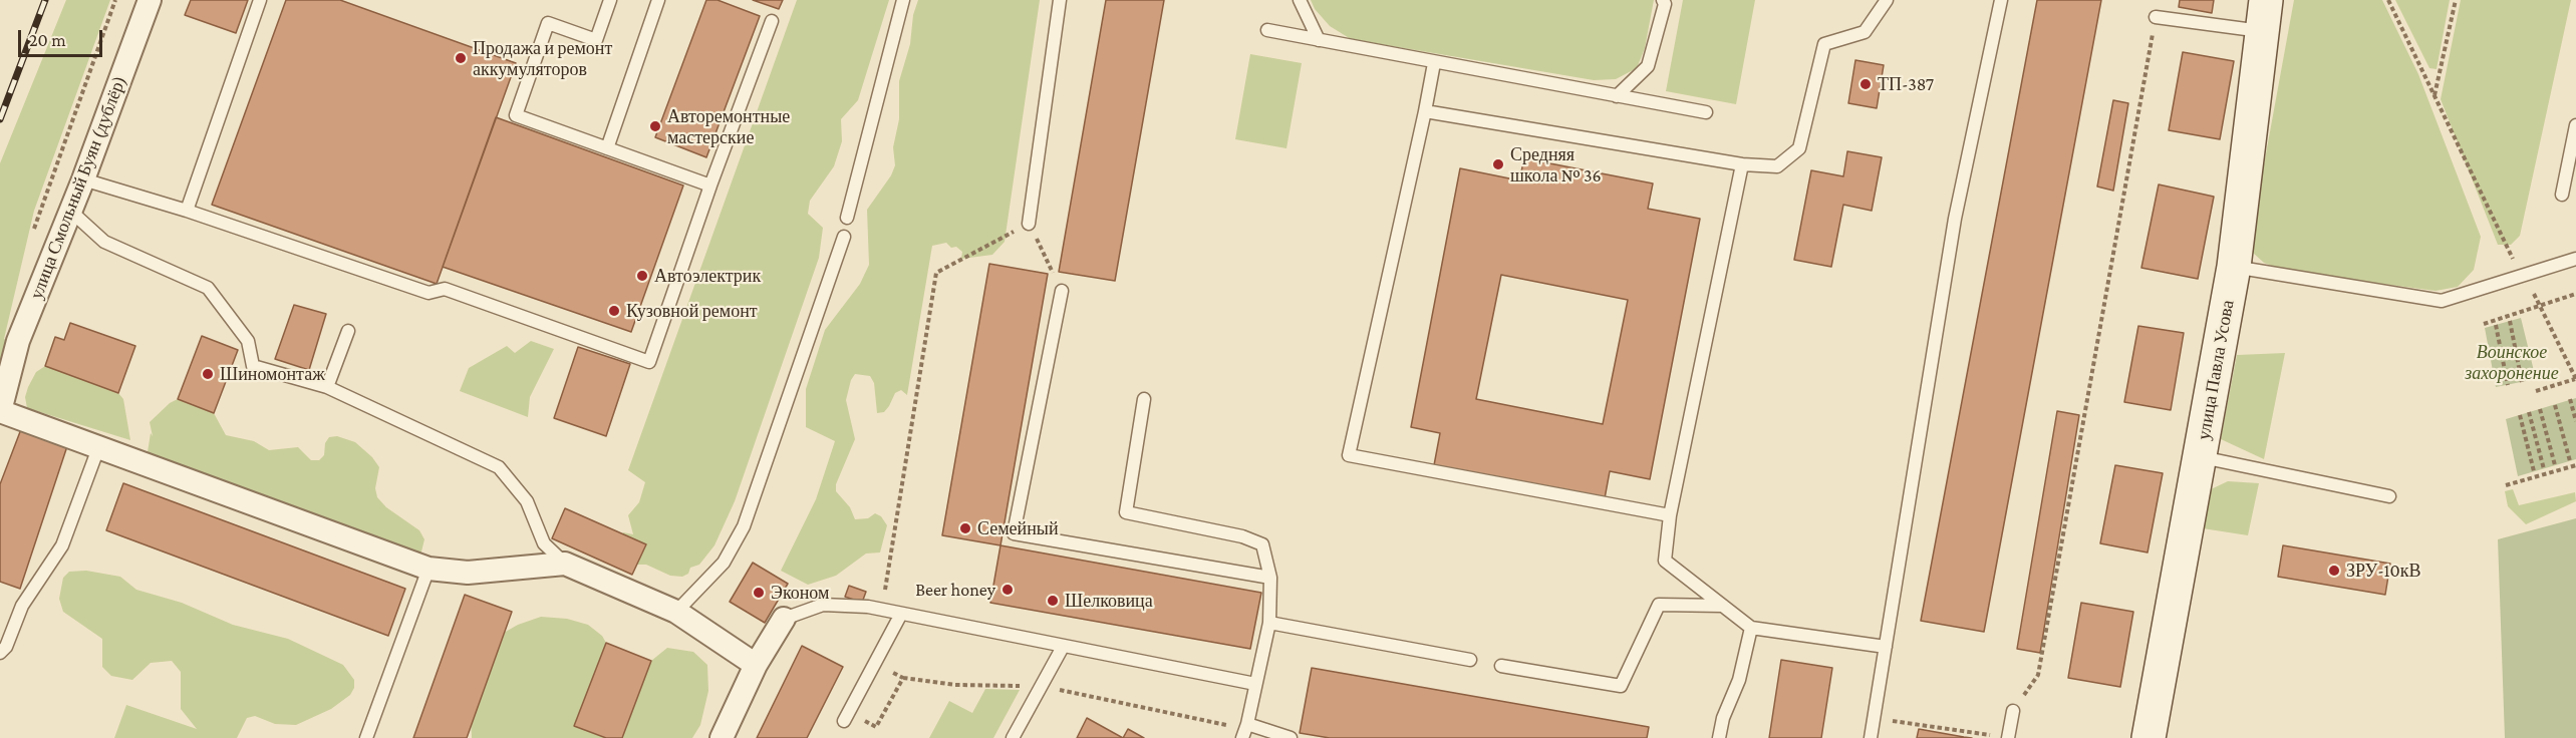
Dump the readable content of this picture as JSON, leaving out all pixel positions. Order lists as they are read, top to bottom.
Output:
{
  "streets": {
    "street": ["улица Смольный Буян (дублёр)", "улица Павла Усова"]
  },
  "parks": ["Воинское захоронение"],
  "places": [
    "Продажа и ремонт аккумуляторов",
    "ТП-387",
    "Авторемонтные мастерские",
    "Средняя школа № 36",
    "Автоэлектрик",
    "Кузовной ремонт",
    "Шиномонтаж",
    "Семейный",
    "ЗРУ-10кВ",
    "Beer honey",
    "Эконом",
    "Шелковица"
  ],
  "scale_bar": "20 m"
}
